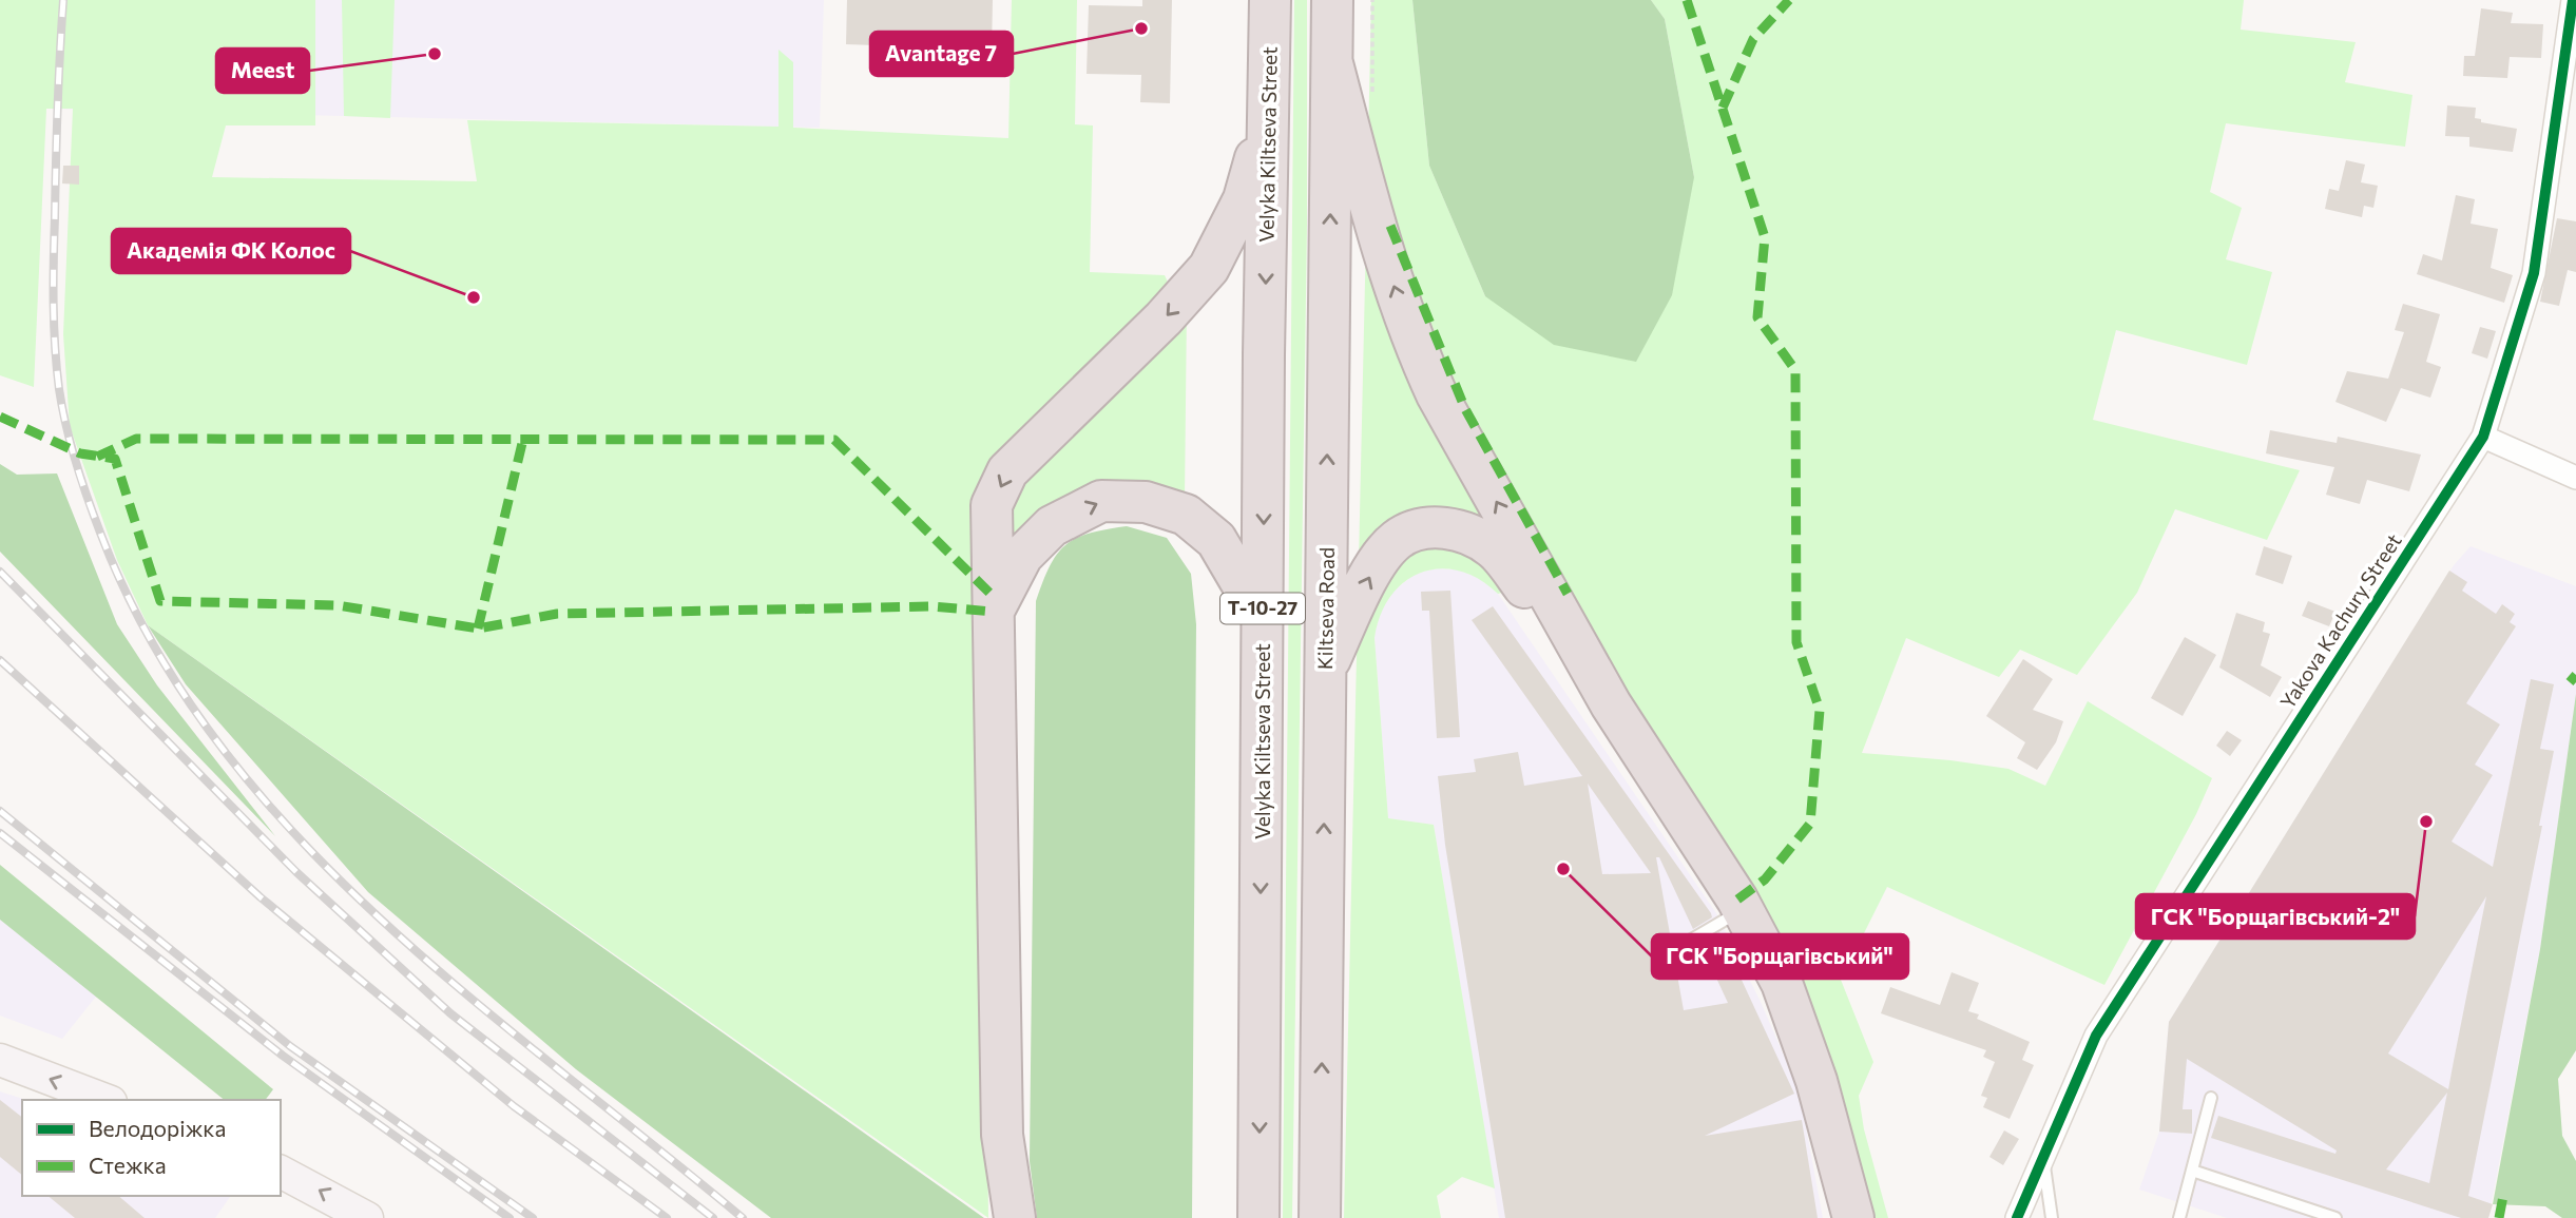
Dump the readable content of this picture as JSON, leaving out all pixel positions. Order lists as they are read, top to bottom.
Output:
{
  "streets": {
    "highway": ["Velyka Kiltseva Street", "Т-10-27", "Kiltseva Road"],
    "street": ["Yakova Kachury Street"]
  },
  "places": [
    "Avantage 7",
    "Meest",
    "Академія ФК Колос",
    "ГСК \"Борщагівський-2\"",
    "ГСК \"Борщагівський\""
  ],
  "legend": ["Велодоріжка", "Стежка"]
}
